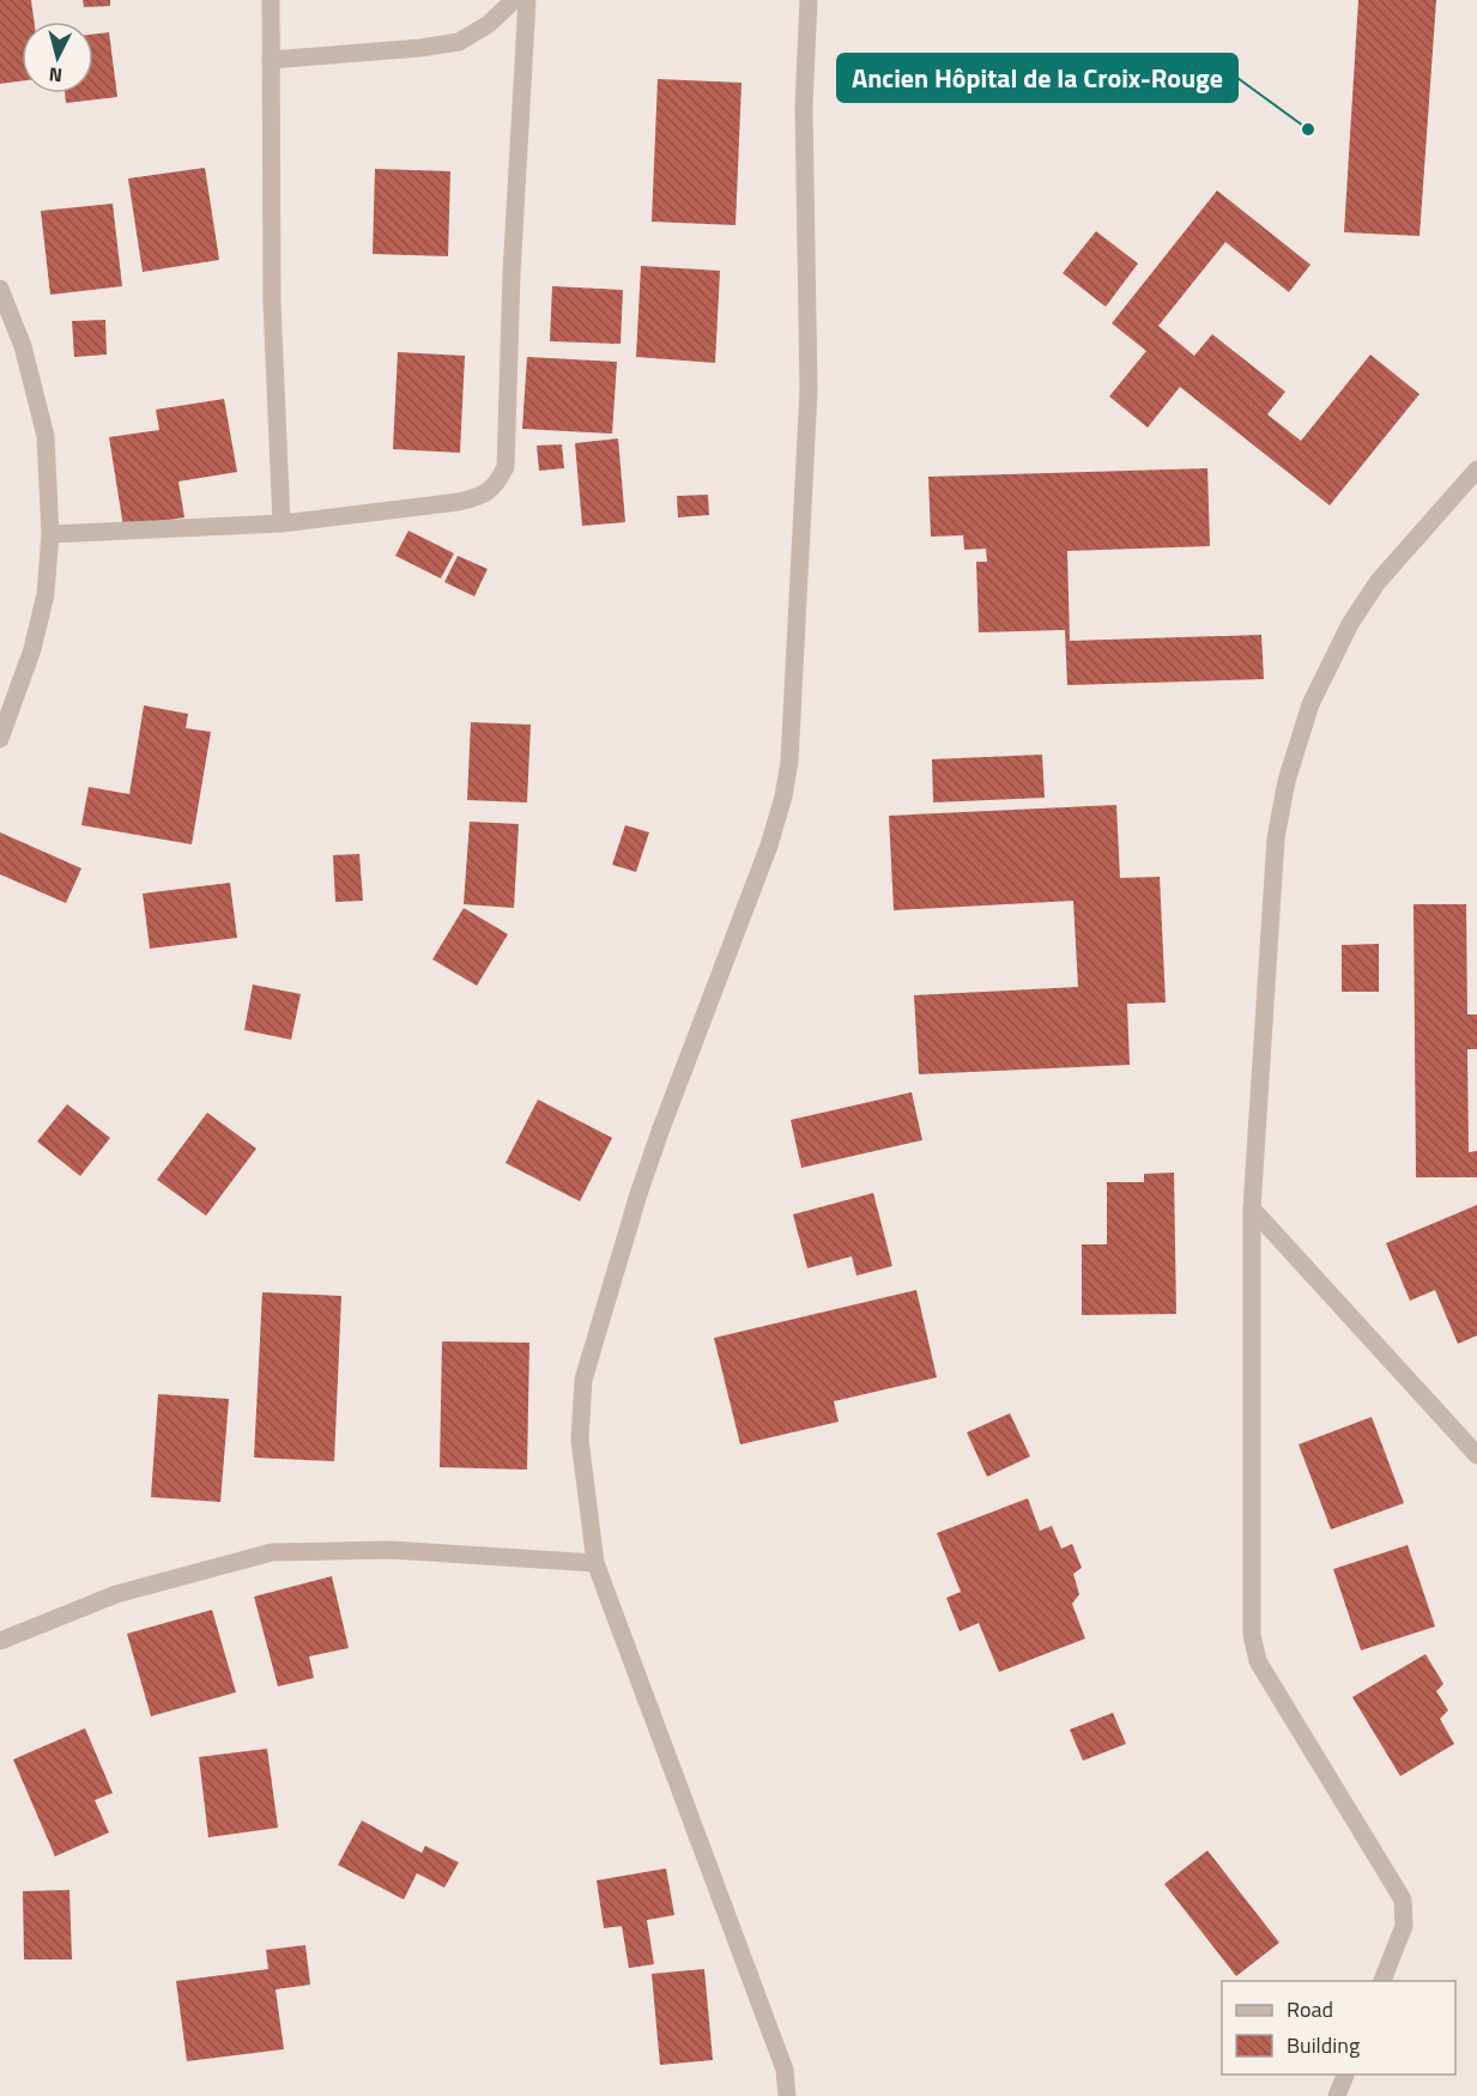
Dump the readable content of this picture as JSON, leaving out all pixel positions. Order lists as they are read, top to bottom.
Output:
{
  "places": ["Ancien Hôpital de la Croix-Rouge"],
  "legend": ["Road", "Building"],
  "north": "bottom"
}
